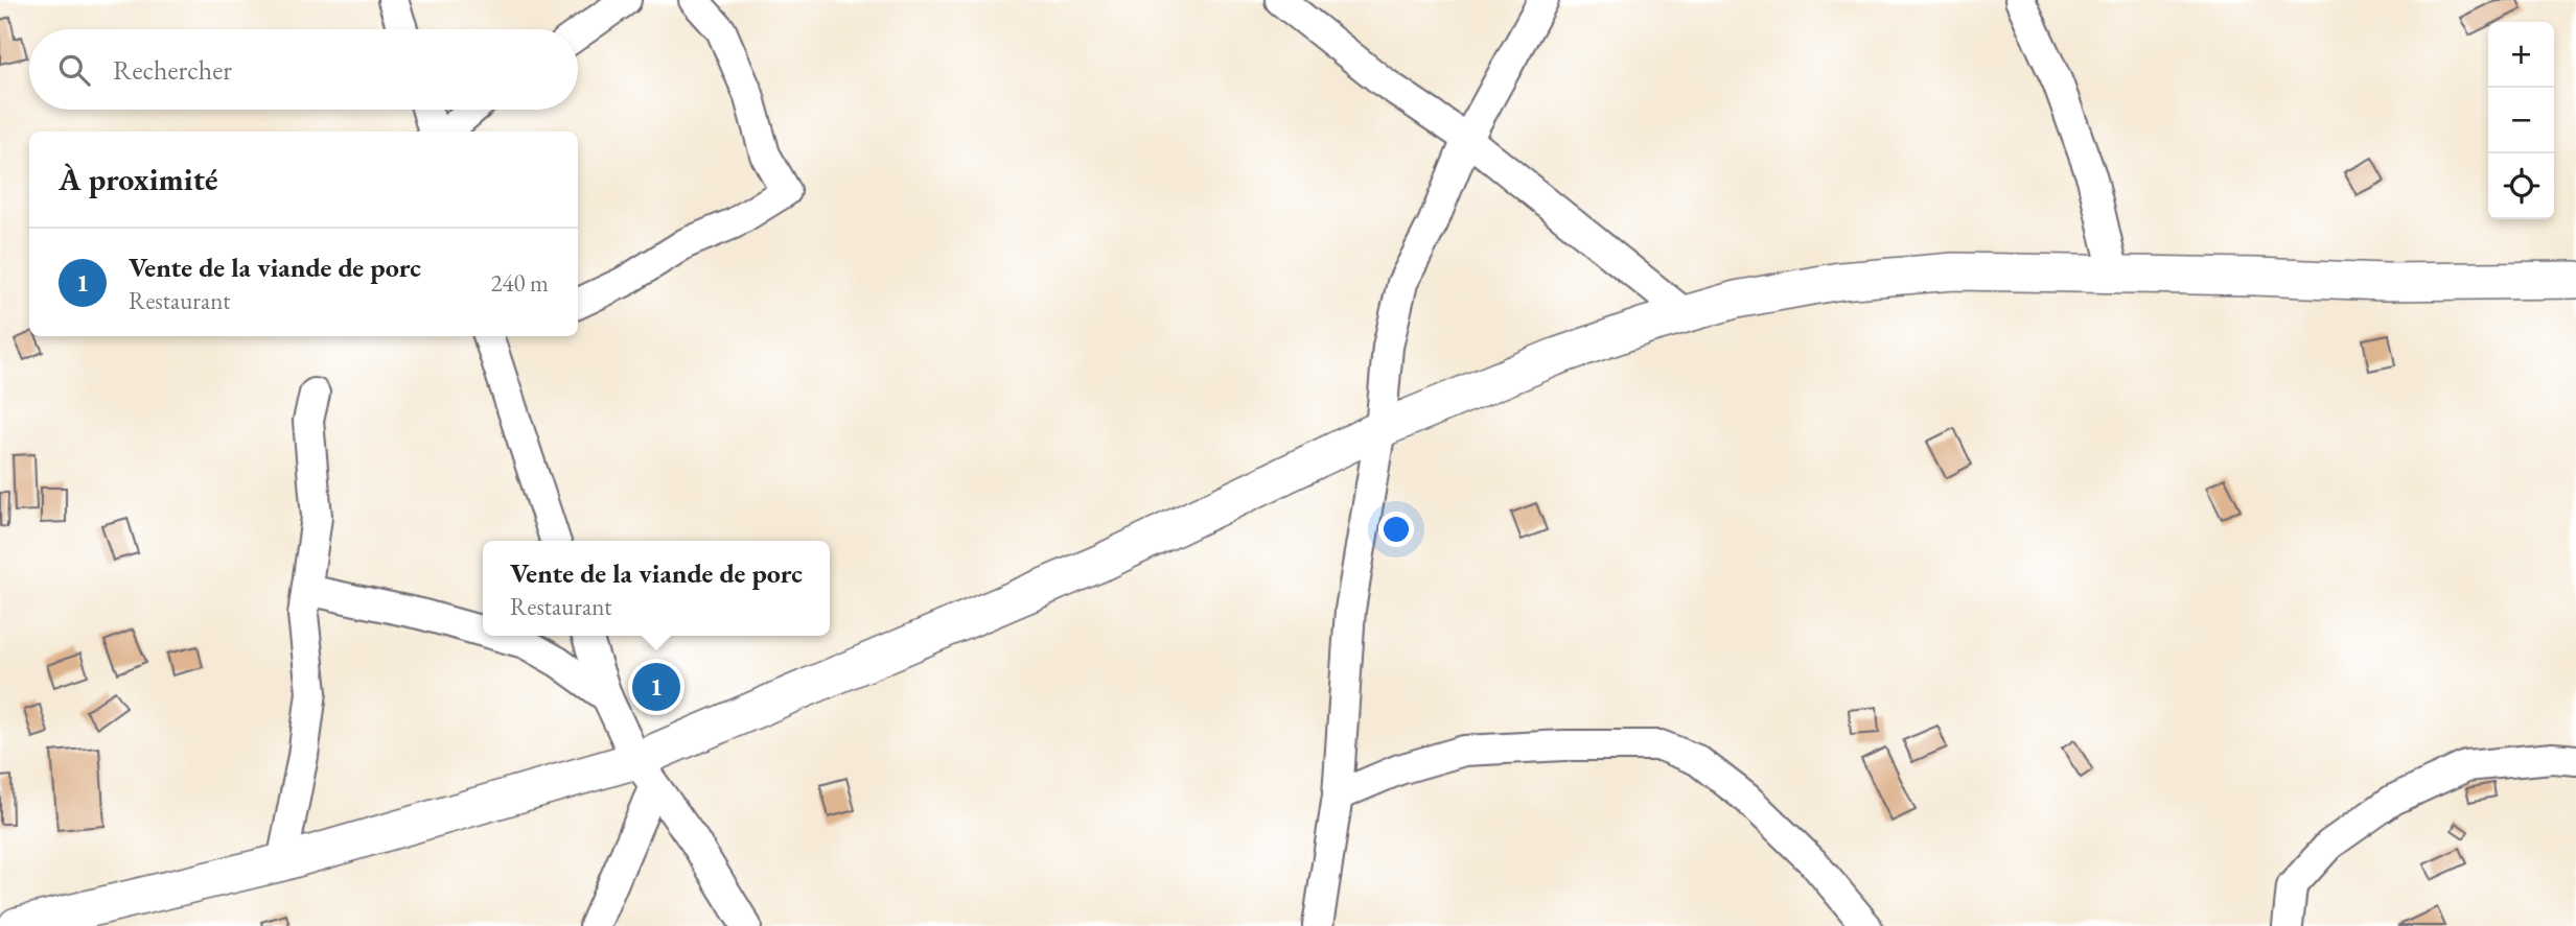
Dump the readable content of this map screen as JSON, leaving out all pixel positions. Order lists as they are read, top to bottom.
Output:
{
  "page": {
    "map_buttons": ["+", "−"],
    "search": "Rechercher",
    "heading": "À proximité",
    "list": [
      {
        "mark": "1",
        "name": "Vente de la viande de porc",
        "note": "Restaurant",
        "value": "240 m"
      }
    ],
    "popup": ["Vente de la viande de porc", "Restaurant"],
    "pins": "1"
  }
}
